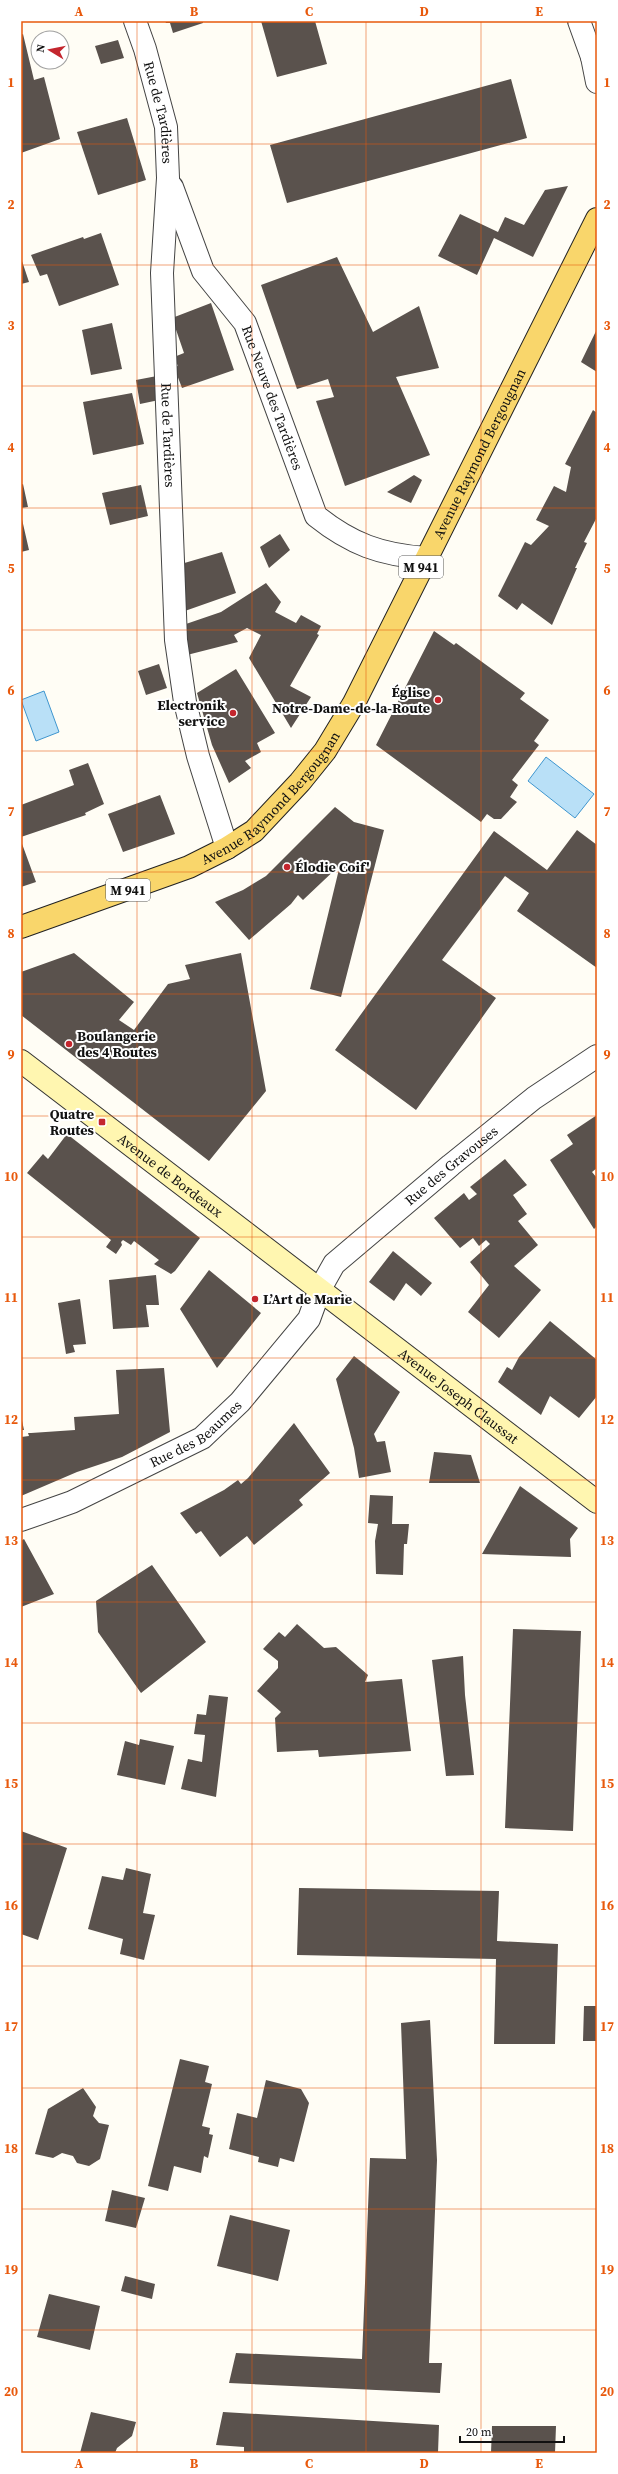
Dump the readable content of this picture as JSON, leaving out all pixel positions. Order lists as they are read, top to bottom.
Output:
{
  "streets": {
    "main road": [
      "Avenue Raymond Bergougnan",
      "M 941",
      "Avenue de Bordeaux",
      "Avenue Joseph Claussat"
    ],
    "street": [
      "Rue de Tardières",
      "Rue Neuve des Tardières",
      "Rue des Gravouses",
      "Rue des Beaumes"
    ]
  },
  "crossings": [
    ["Rue de Tardières", "Rue Neuve des Tardières"],
    ["Rue de Tardières", "Avenue Raymond Bergougnan"],
    ["Rue Neuve des Tardières", "Avenue Raymond Bergougnan"],
    ["Rue des Gravouses", "Avenue de Bordeaux"],
    ["Rue des Gravouses", "Avenue Joseph Claussat"],
    ["Rue des Gravouses", "Rue des Beaumes"],
    ["Avenue de Bordeaux", "Avenue Joseph Claussat"],
    ["Avenue de Bordeaux", "Rue des Beaumes"],
    ["Avenue Joseph Claussat", "Rue des Beaumes"]
  ],
  "places": {
    "other": [
      "Église Notre-Dame-de-la-Route",
      "Electronik service",
      "Élodie Coif'",
      "Boulangerie des 4 Routes",
      "L’Art de Marie"
    ],
    "transit": ["Quatre Routes"]
  },
  "scale_bar": "20 m",
  "north": "left",
  "grid": {
    "columns": [
      "A",
      "B",
      "C",
      "D",
      "E"
    ],
    "rows": [
      "1",
      "2",
      "3",
      "4",
      "5",
      "6",
      "7",
      "8",
      "9",
      "10",
      "11",
      "12",
      "13",
      "14",
      "15",
      "16",
      "17",
      "18",
      "19",
      "20"
    ]
  }
}
